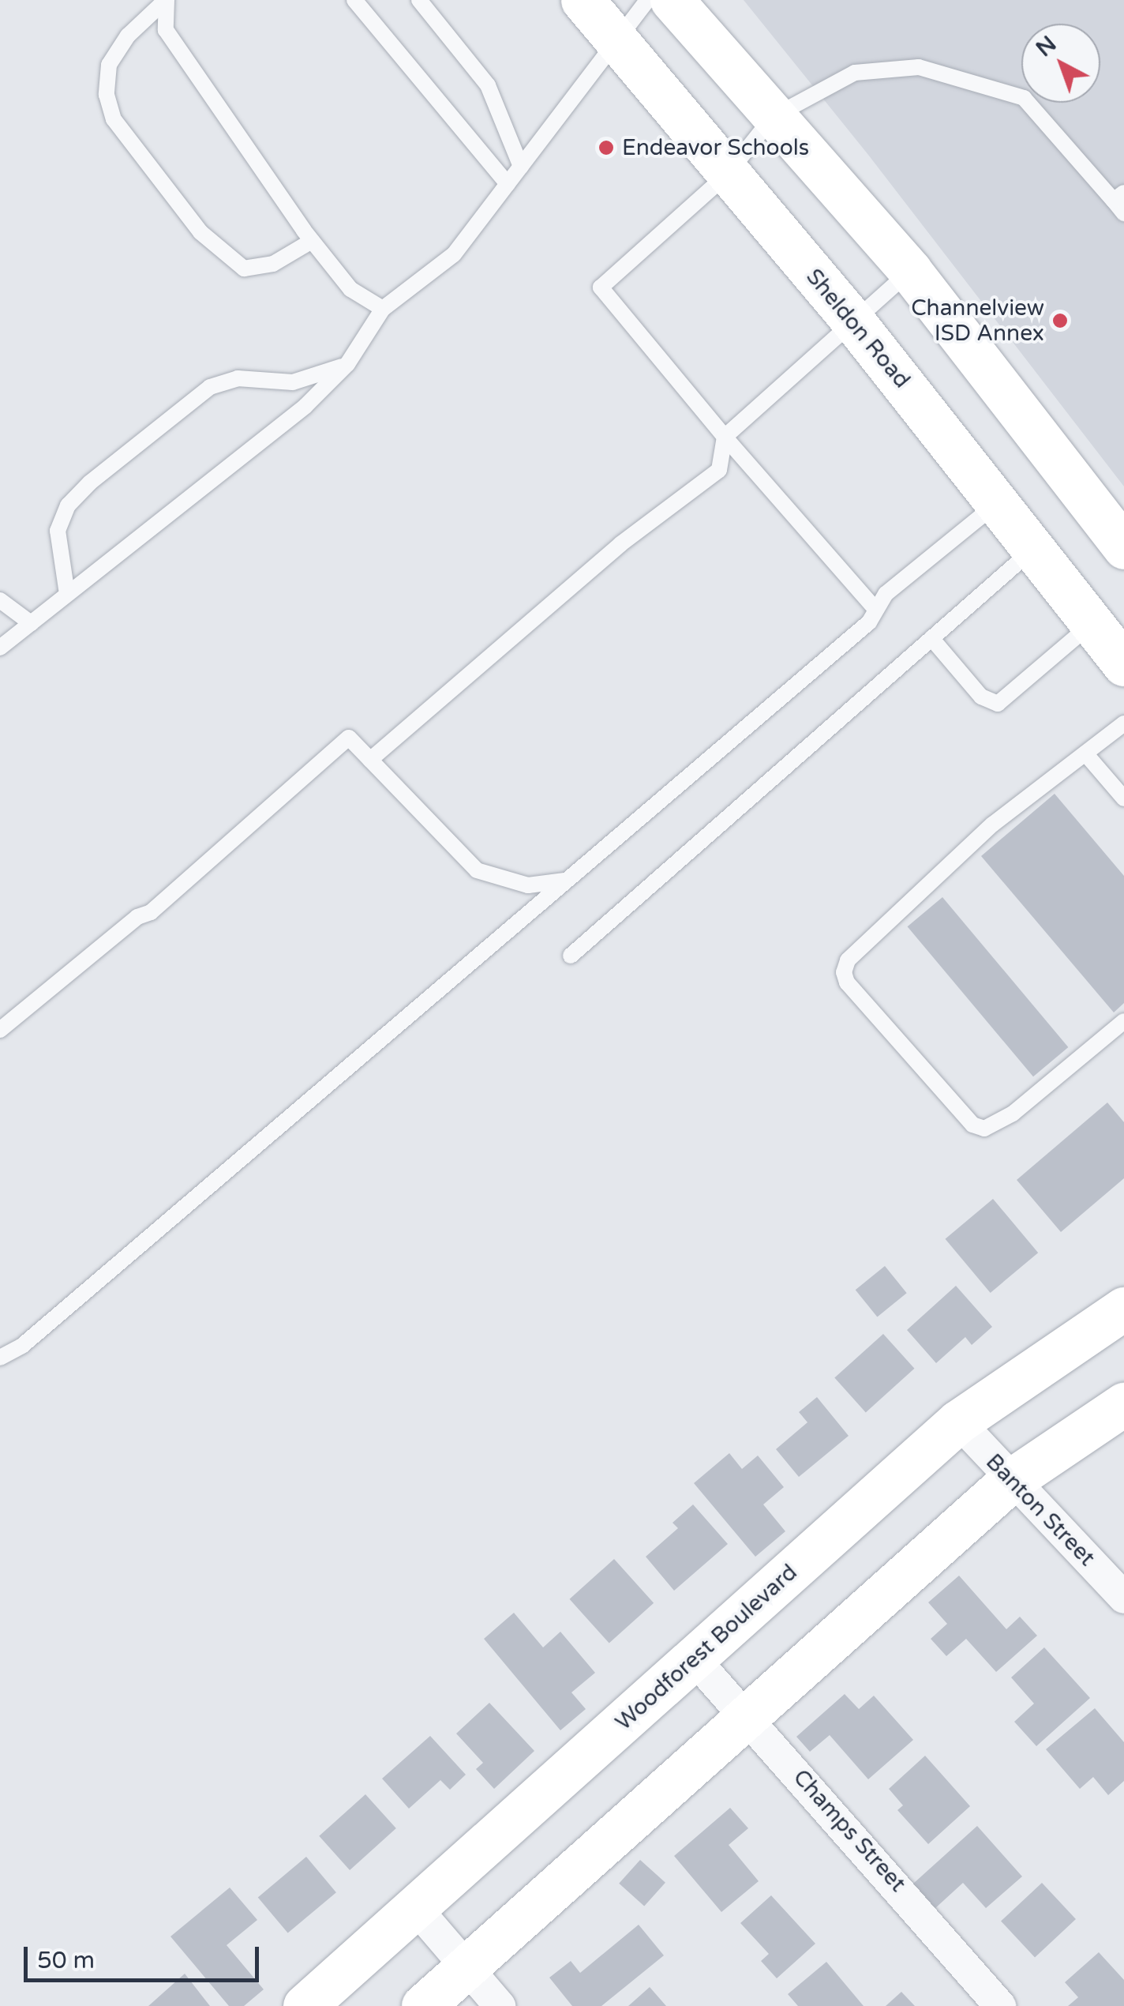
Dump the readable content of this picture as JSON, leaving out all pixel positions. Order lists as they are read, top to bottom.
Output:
{
  "streets": {
    "main road": ["Sheldon Road", "Woodforest Boulevard"],
    "street": ["Banton Street", "Champs Street"]
  },
  "crossings": [
    ["Banton Street", "Woodforest Boulevard"],
    ["Woodforest Boulevard", "Champs Street"]
  ],
  "places": ["Endeavor Schools", "Channelview ISD Annex"],
  "scale_bar": "50 m",
  "north": "top left"
}
